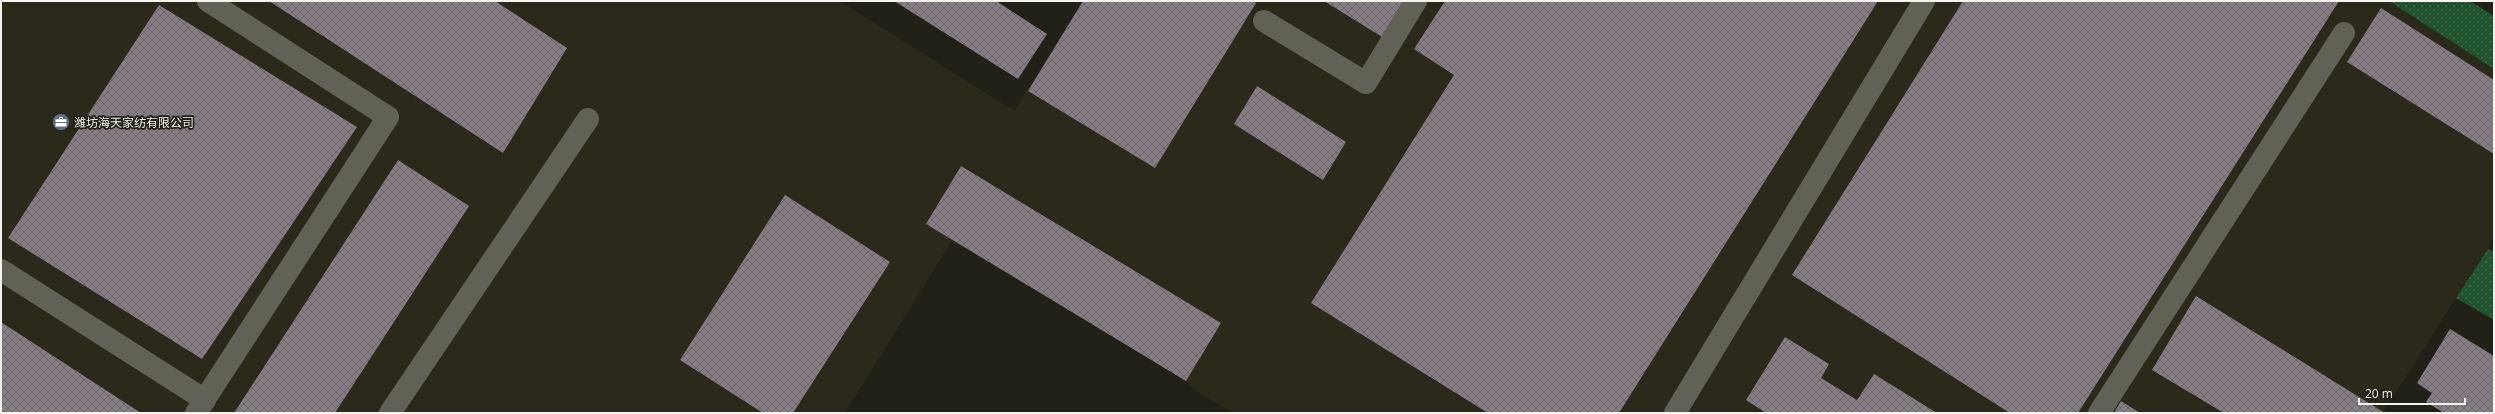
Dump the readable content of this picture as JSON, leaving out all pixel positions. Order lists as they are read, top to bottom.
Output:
{
  "places": {
    "office": ["潍坊海天家纺有限公司"]
  },
  "scale_bar": "20 m"
}
